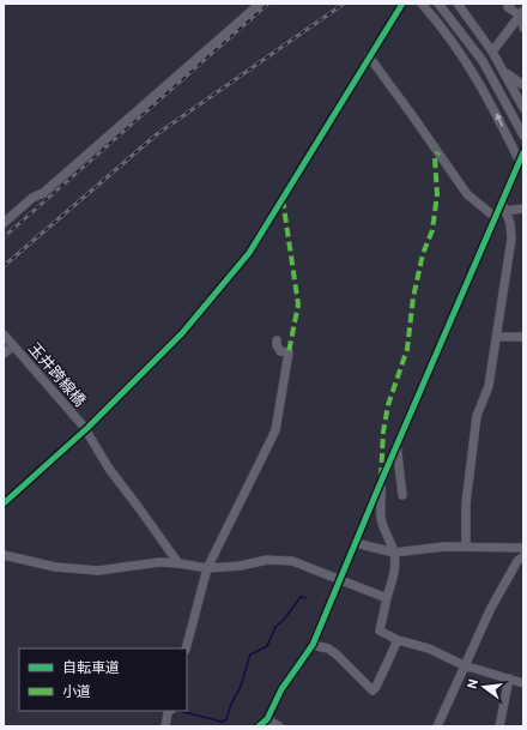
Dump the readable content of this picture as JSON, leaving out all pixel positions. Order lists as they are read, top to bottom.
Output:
{
  "streets": {
    "street": ["玉井跨線橋"]
  },
  "legend": ["自転車道", "小道"],
  "north": "left"
}
